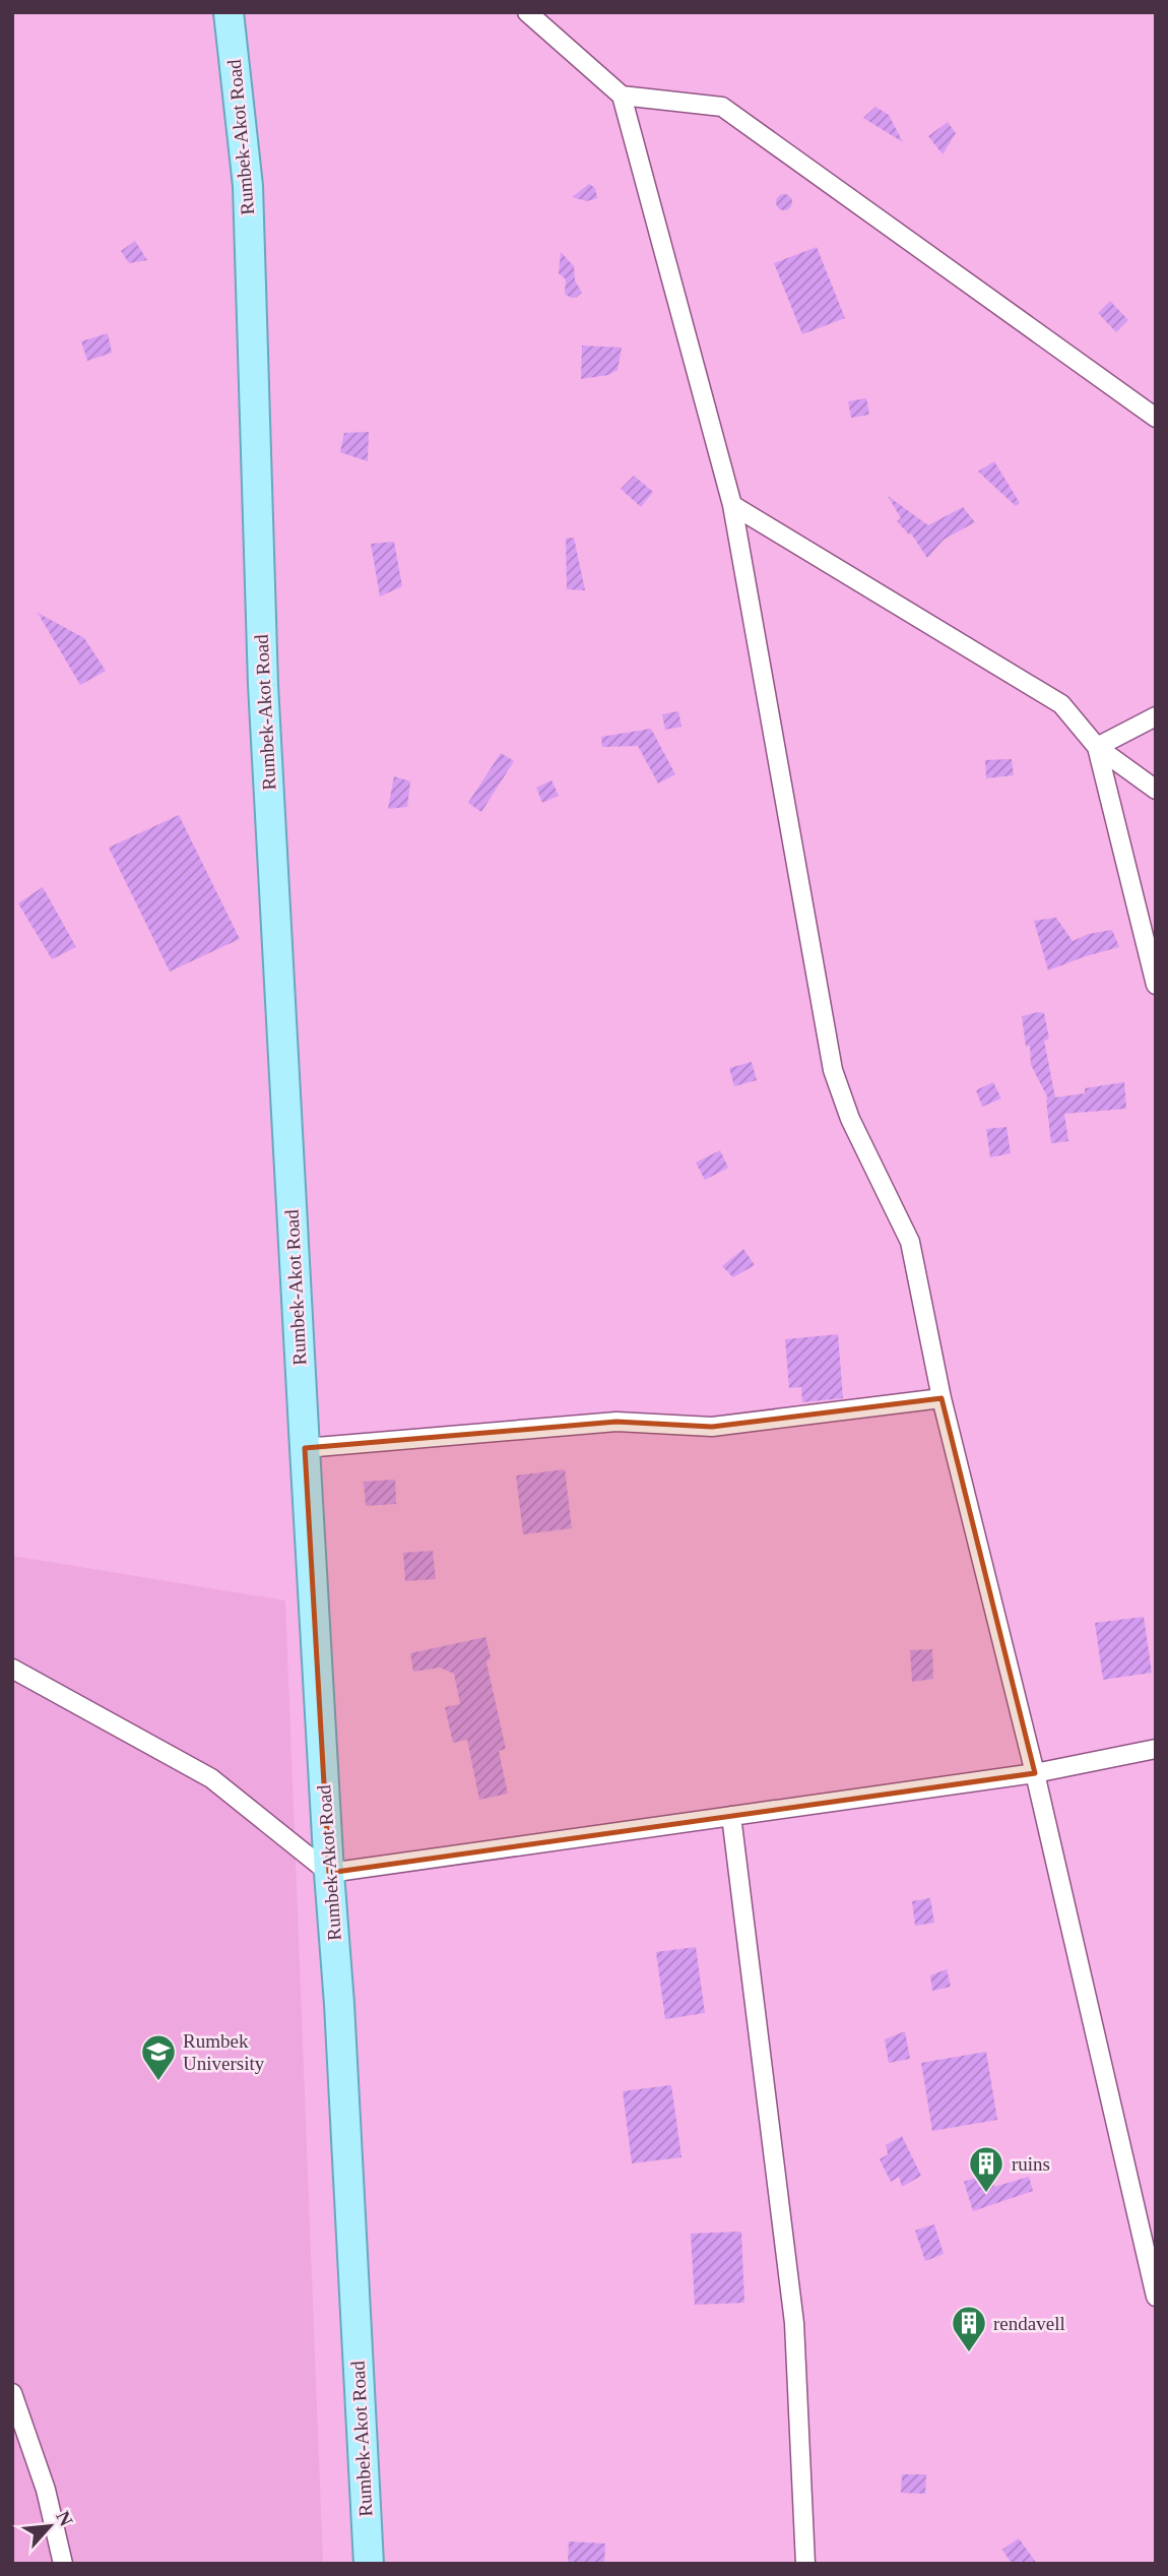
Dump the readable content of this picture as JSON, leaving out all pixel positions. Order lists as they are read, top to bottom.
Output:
{
  "streets": {
    "main road": ["Rumbek-Akot Road"]
  },
  "places": {
    "school or university": ["Rumbek University"],
    "building": ["ruins", "rendavell"]
  },
  "north": "top right"
}
